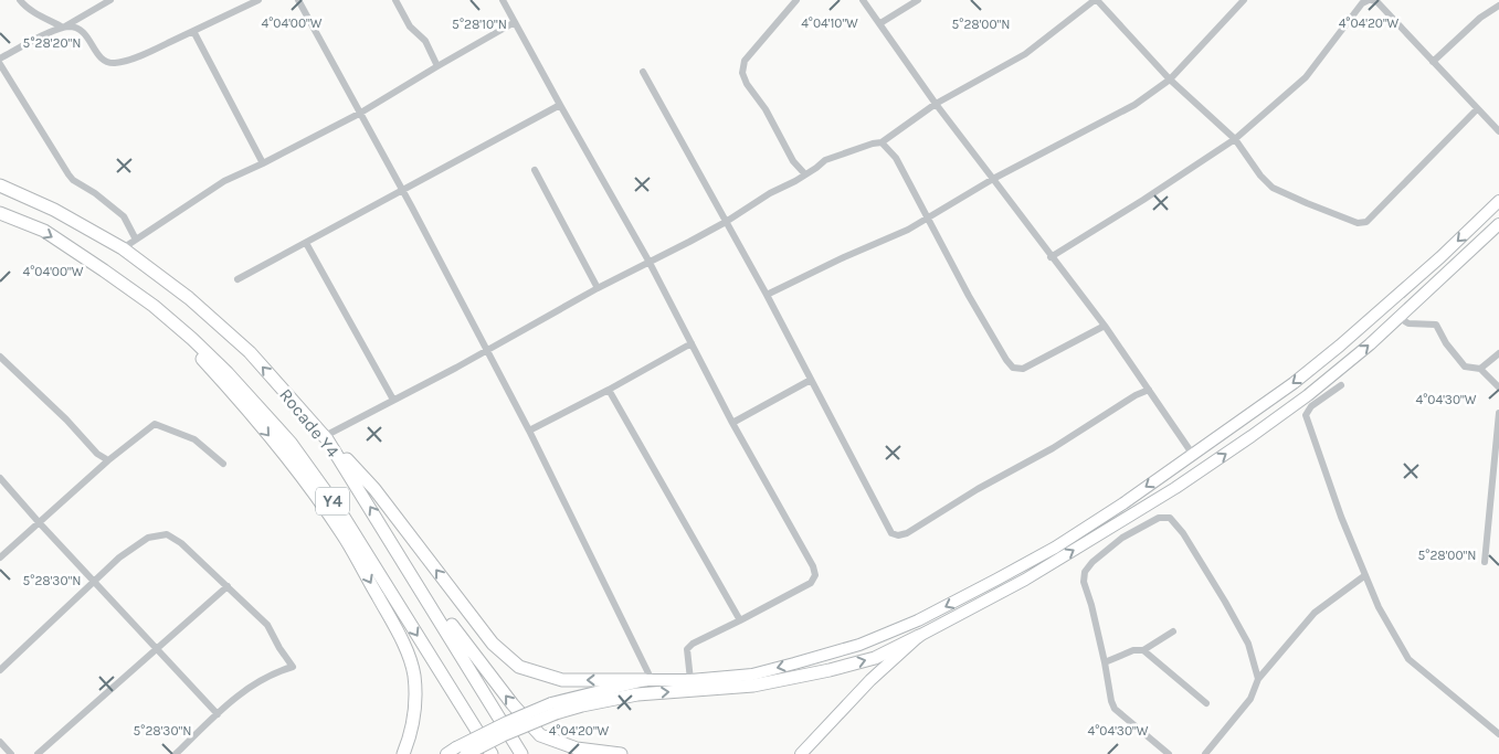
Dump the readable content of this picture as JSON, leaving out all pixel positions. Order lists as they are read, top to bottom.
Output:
{
  "streets": {
    "highway": ["Rocade Y4", "Y4"]
  },
  "coordinates": [
    "4°04'00\"W",
    "4°04'10\"W",
    "4°04'20\"W",
    "5°28'10\"N",
    "5°28'00\"N",
    "5°28'20\"N",
    "4°04'30\"W",
    "5°28'30\"N"
  ]
}
